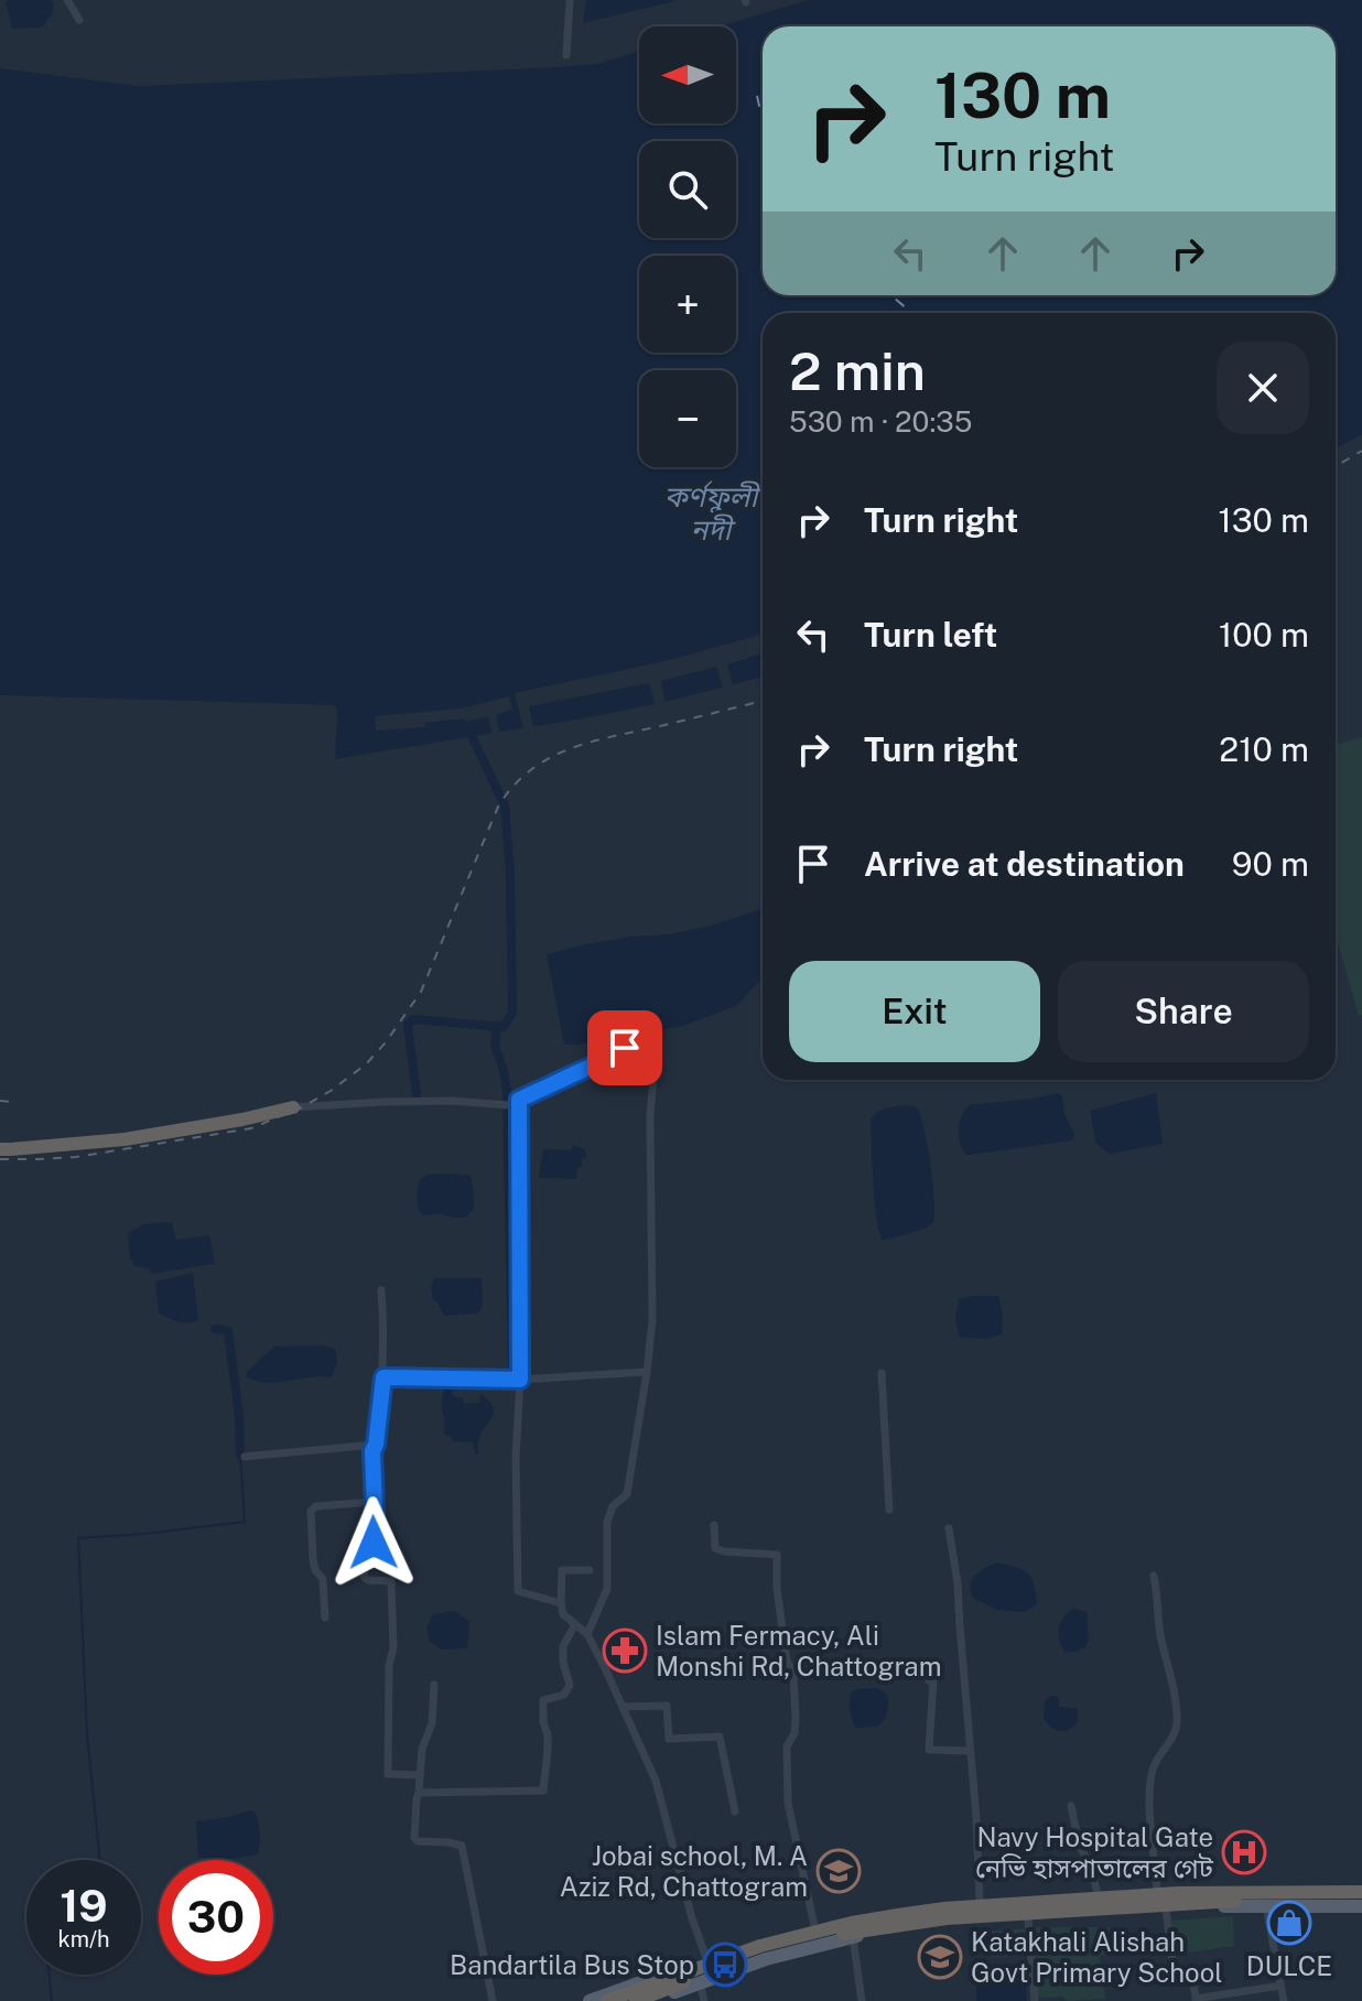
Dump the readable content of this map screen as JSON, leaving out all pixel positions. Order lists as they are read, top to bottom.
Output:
{
  "water": ["কর্ণফুলী নদী"],
  "places": {
    "pharmacy": ["Islam Fermacy, Ali Monshi Rd, Chattogram"],
    "hospital": ["Navy Hospital Gate নেভি হাসপাতালের গেট"],
    "school or university": ["Jobai school, M. A Aziz Rd, Chattogram", "Katakhali Alishah Govt Primary School"],
    "shop": ["DULCE"],
    "bus stop": ["Bandartila Bus Stop"]
  },
  "north": "left",
  "page": {
    "map_buttons": ["+", "−"],
    "turn": ["130 m", "Turn right"],
    "heading": ["2 min", "530 m · 20:35"],
    "list": [
      {
        "name": "Turn right",
        "value": "130 m"
      },
      {
        "name": "Turn left",
        "value": "100 m"
      },
      {
        "name": "Turn right",
        "value": "210 m"
      },
      {
        "name": "Arrive at destination",
        "value": "90 m"
      }
    ],
    "buttons": ["Exit", "Share"],
    "speed": "19 km/h",
    "limit": "30"
  }
}
